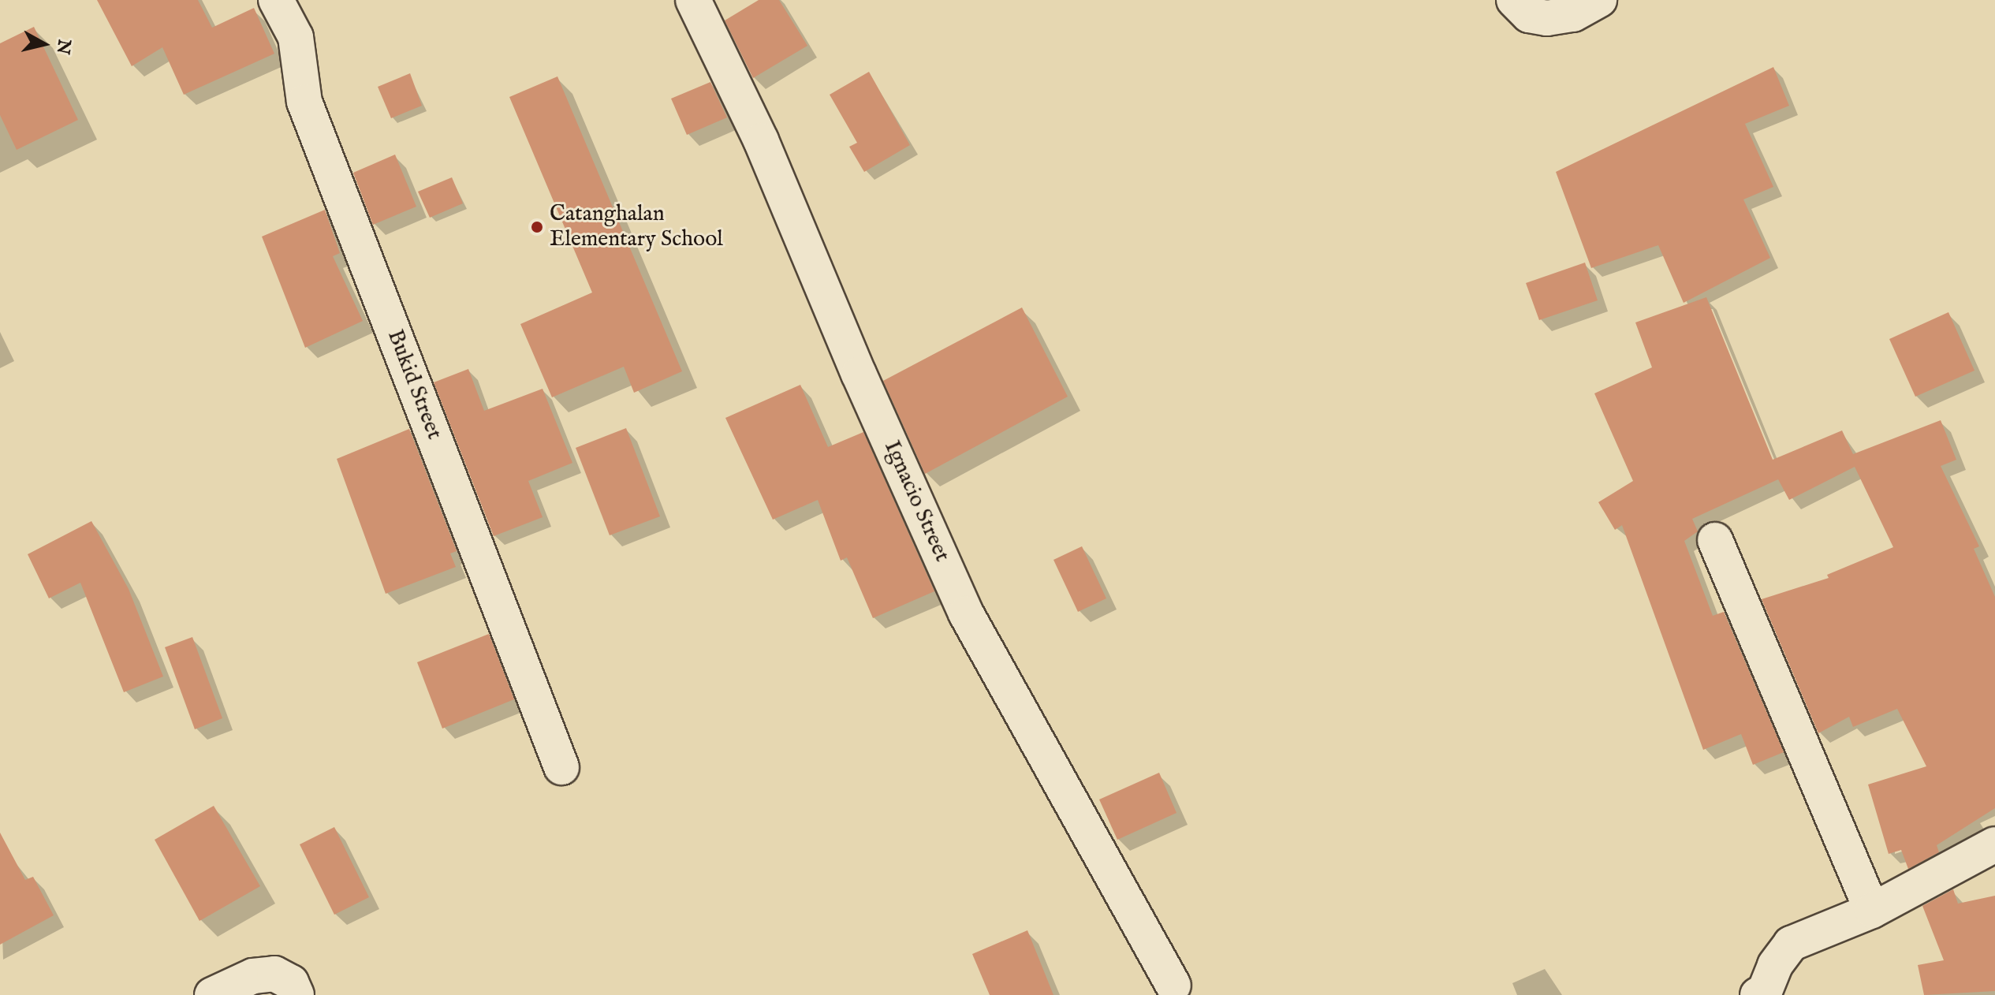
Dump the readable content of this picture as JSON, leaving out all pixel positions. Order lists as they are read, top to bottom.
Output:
{
  "streets": {
    "street": ["Bukid Street", "Ignacio Street"]
  },
  "places": ["Catanghalan Elementary School"],
  "north": "right"
}
